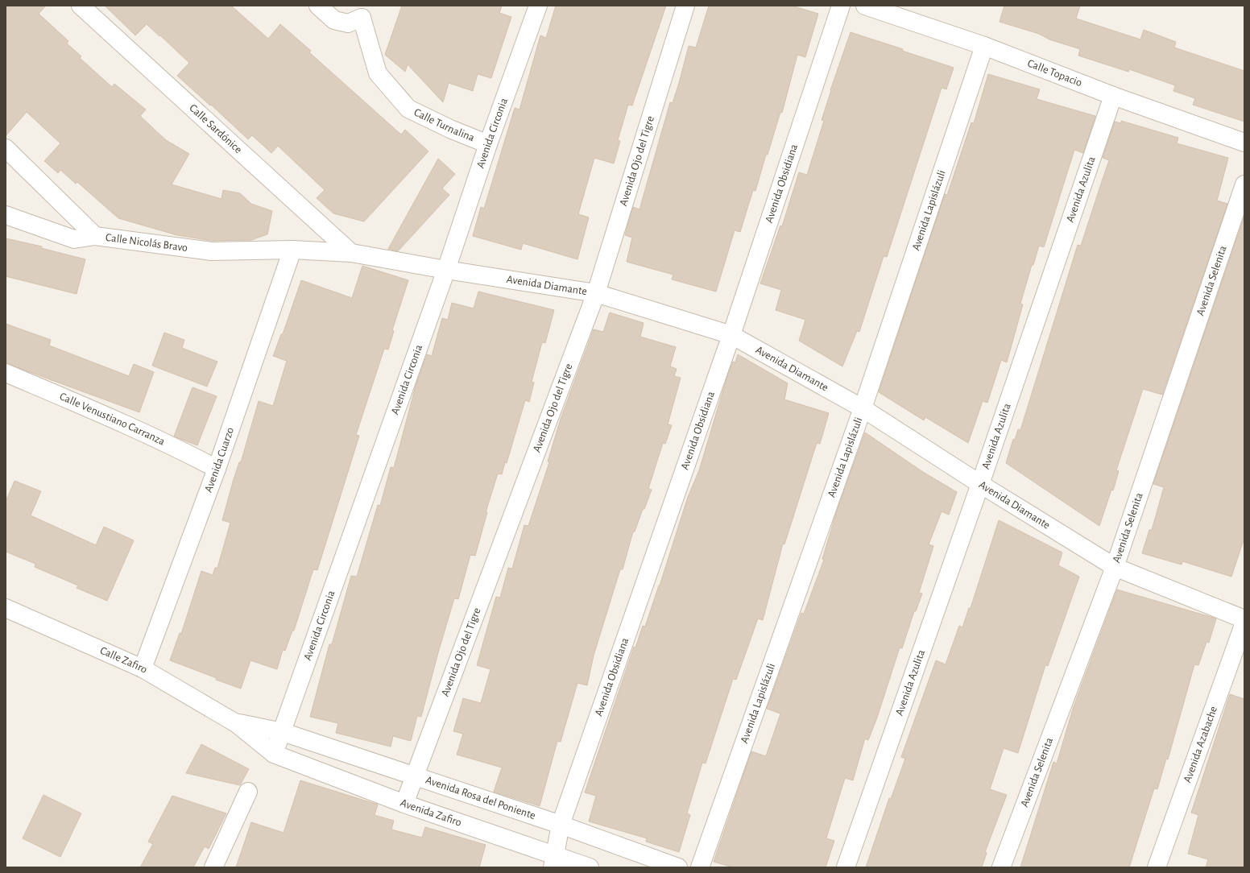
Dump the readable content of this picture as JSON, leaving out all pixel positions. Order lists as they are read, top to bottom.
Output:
{
  "streets": {
    "street": [
      "Calle Topacio",
      "Calle Turnalina",
      "Calle Sardónice",
      "Avenida Circonia",
      "Avenida Ojo del Tigre",
      "Avenida Obsidiana",
      "Avenida Azulita",
      "Avenida Lapislázuli",
      "Calle Nicolás Bravo",
      "Avenida Selenita",
      "Avenida Diamante",
      "Calle Venustiano Carranza",
      "Avenida Cuarzo",
      "Calle Zafiro",
      "Avenida Azabache",
      "Avenida Rosa del Poniente",
      "Avenida Zafiro"
    ]
  },
  "crossings": [
    ["Calle Topacio", "Avenida Azulita"],
    ["Calle Topacio", "Avenida Lapislázuli"],
    ["Calle Turnalina", "Avenida Circonia"],
    ["Calle Sardónice", "Avenida Diamante"],
    ["Avenida Circonia", "Avenida Diamante"],
    ["Avenida Circonia", "Calle Zafiro"],
    ["Avenida Circonia", "Avenida Rosa del Poniente"],
    ["Avenida Circonia", "Avenida Zafiro"],
    ["Avenida Ojo del Tigre", "Avenida Diamante"],
    ["Avenida Ojo del Tigre", "Avenida Rosa del Poniente"],
    ["Avenida Ojo del Tigre", "Avenida Zafiro"],
    ["Avenida Obsidiana", "Avenida Diamante"],
    ["Avenida Obsidiana", "Avenida Rosa del Poniente"],
    ["Avenida Obsidiana", "Avenida Zafiro"],
    ["Avenida Azulita", "Avenida Diamante"],
    ["Avenida Lapislázuli", "Avenida Diamante"],
    ["Calle Nicolás Bravo", "Avenida Diamante"],
    ["Calle Nicolás Bravo", "Avenida Cuarzo"],
    ["Avenida Selenita", "Avenida Diamante"],
    ["Avenida Diamante", "Avenida Cuarzo"],
    ["Calle Venustiano Carranza", "Avenida Cuarzo"],
    ["Avenida Cuarzo", "Calle Zafiro"],
    ["Calle Zafiro", "Avenida Rosa del Poniente"],
    ["Calle Zafiro", "Avenida Zafiro"]
  ]
}
